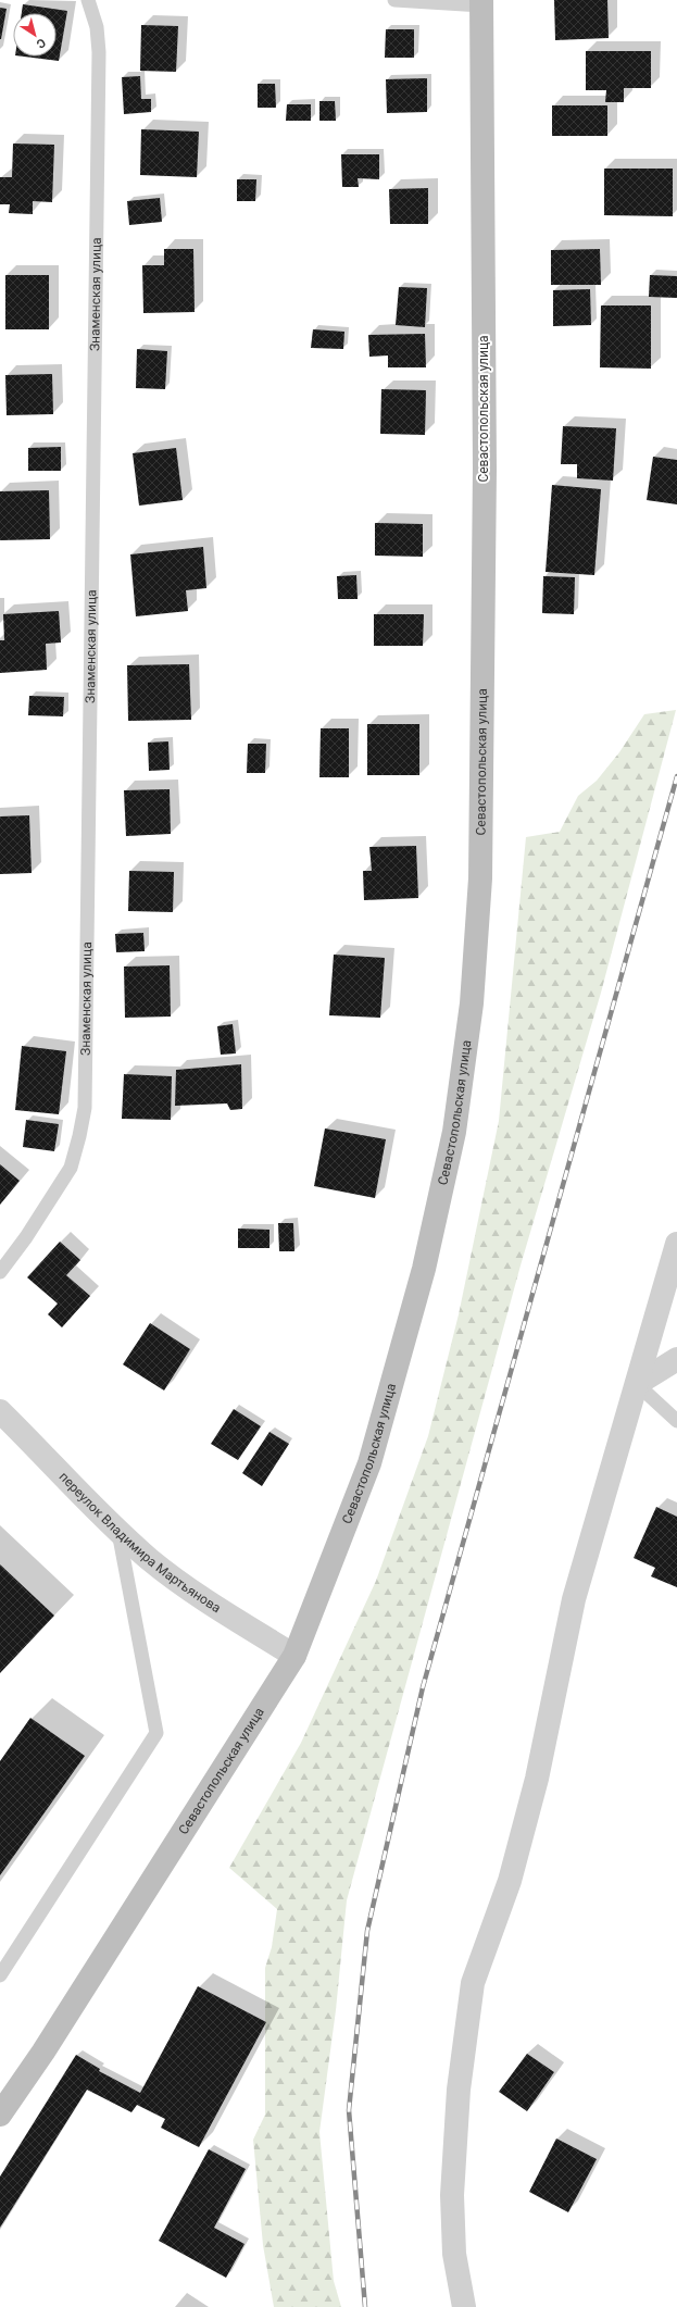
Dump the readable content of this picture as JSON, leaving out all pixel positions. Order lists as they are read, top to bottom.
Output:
{
  "streets": {
    "street": ["Севастопольская улица", "переулок Владимира Мартьянова"],
    "lane": ["Знаменская улица"]
  },
  "crossings": [
    ["Севастопольская улица", "переулок Владимира Мартьянова"]
  ],
  "north": "bottom right"
}
